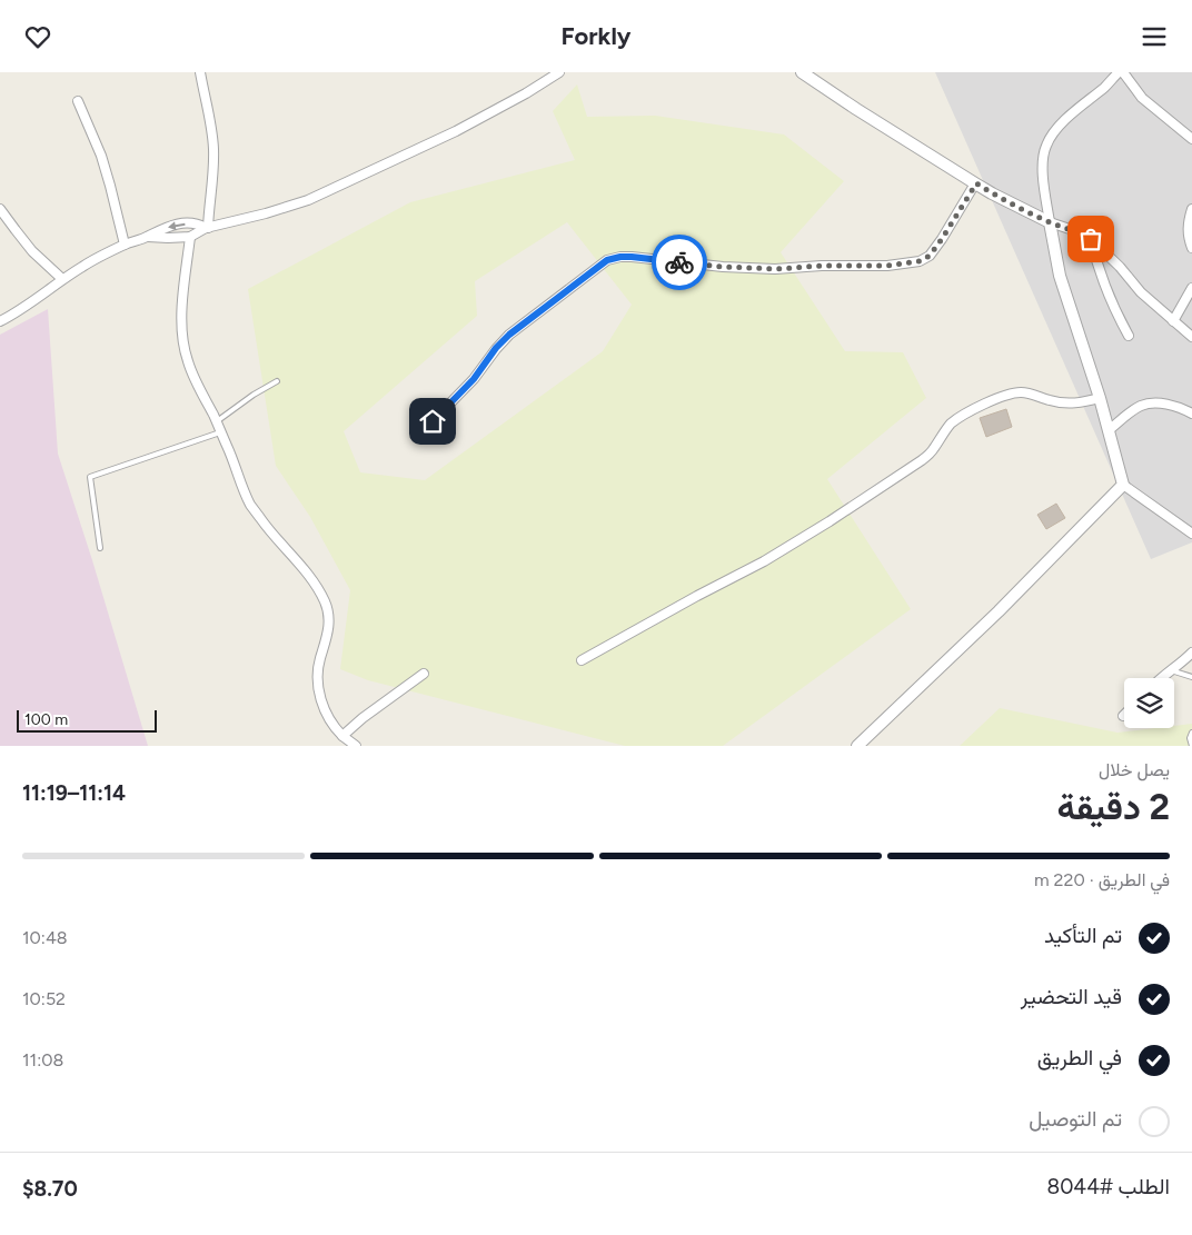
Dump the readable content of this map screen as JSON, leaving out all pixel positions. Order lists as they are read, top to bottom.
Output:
{
  "scale_bar": "100 m",
  "page": {
    "header": "Forkly",
    "scale": "100 m",
    "heading": ["2 دقيقة", "يصل خلال", "11:14–11:19"],
    "panel": ["الطلب #8044", "$8.70"],
    "bar": "في الطريق · 220 m",
    "list": [
      ["تم التأكيد", "10:48"],
      ["قيد التحضير", "10:52"],
      ["في الطريق", "11:08"],
      "تم التوصيل"
    ]
  }
}
